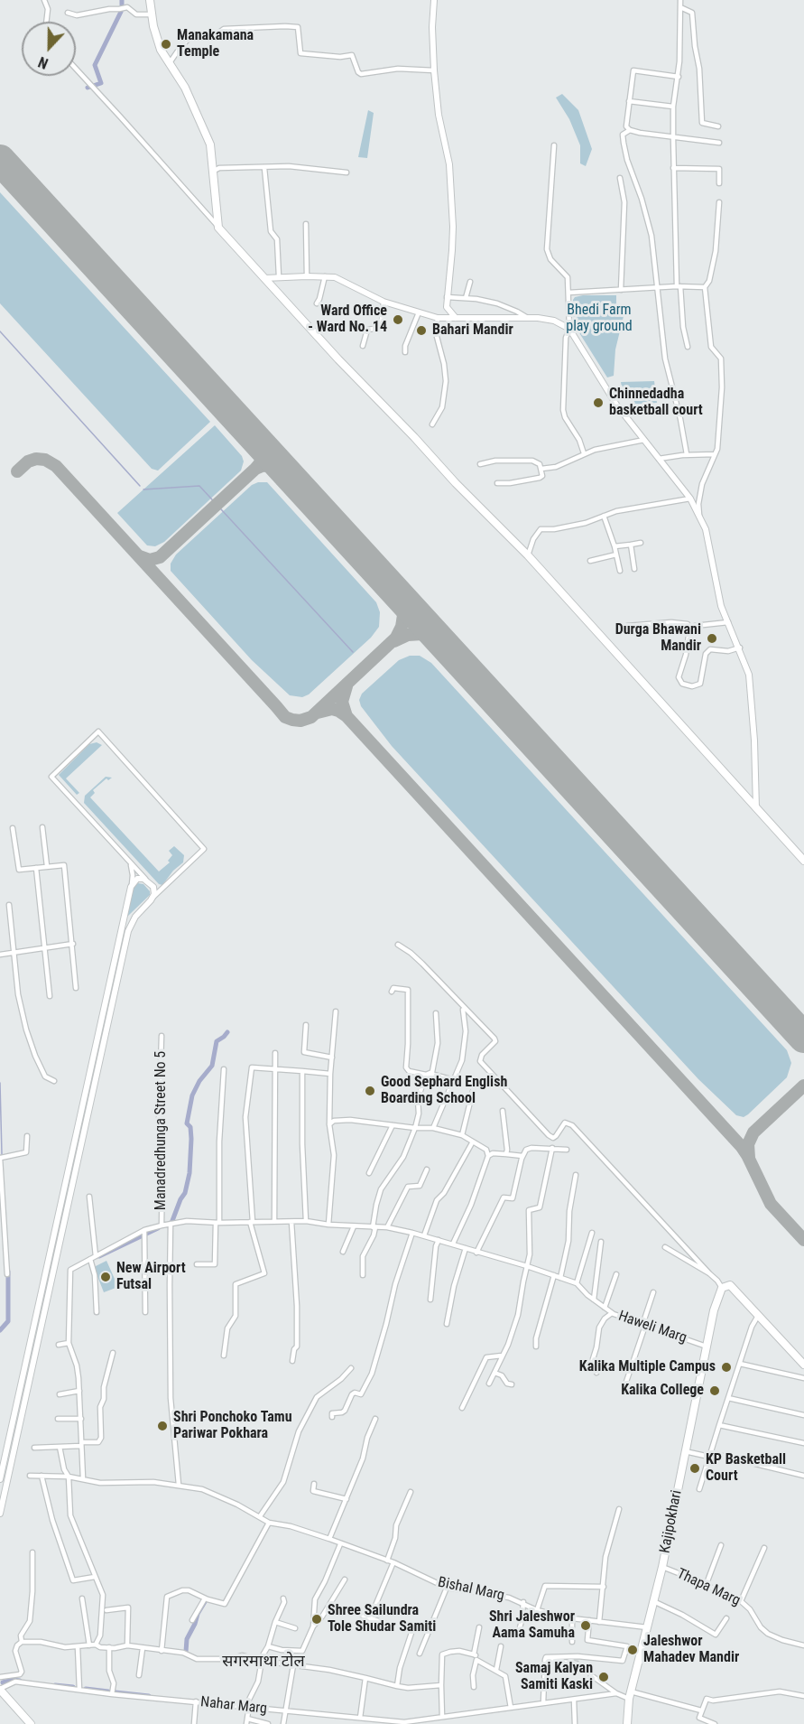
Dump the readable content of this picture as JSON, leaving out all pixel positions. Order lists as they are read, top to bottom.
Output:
{
  "streets": {
    "main road": ["Kajipokhari"],
    "street": [
      "Manadredhunga Street No 5",
      "Haweli Marg",
      "Thapa Marg",
      "Bishal Marg",
      "Nahar Marg"
    ]
  },
  "crossings": [
    ["Haweli Marg", "Kajipokhari"],
    ["Kajipokhari", "Thapa Marg"],
    ["Kajipokhari", "Bishal Marg"]
  ],
  "districts": ["सगरमाथा टोल"],
  "parks": ["Bhedi Farm play ground"],
  "places": [
    "Manakamana Temple",
    "Ward Office - Ward No. 14",
    "Bahari Mandir",
    "Chinnedadha basketball court",
    "Durga Bhawani Mandir",
    "Good Sephard English Boarding School",
    "New Airport Futsal",
    "Kalika Multiple Campus",
    "Kalika College",
    "Shri Ponchoko Tamu Pariwar Pokhara",
    "KP Basketball Court",
    "Shree Sailundra Tole Shudar Samiti",
    "Shri Jaleshwor Aama Samuha",
    "Jaleshwor Mahadev Mandir",
    "Samaj Kalyan Samiti Kaski"
  ],
  "north": "bottom"
}
